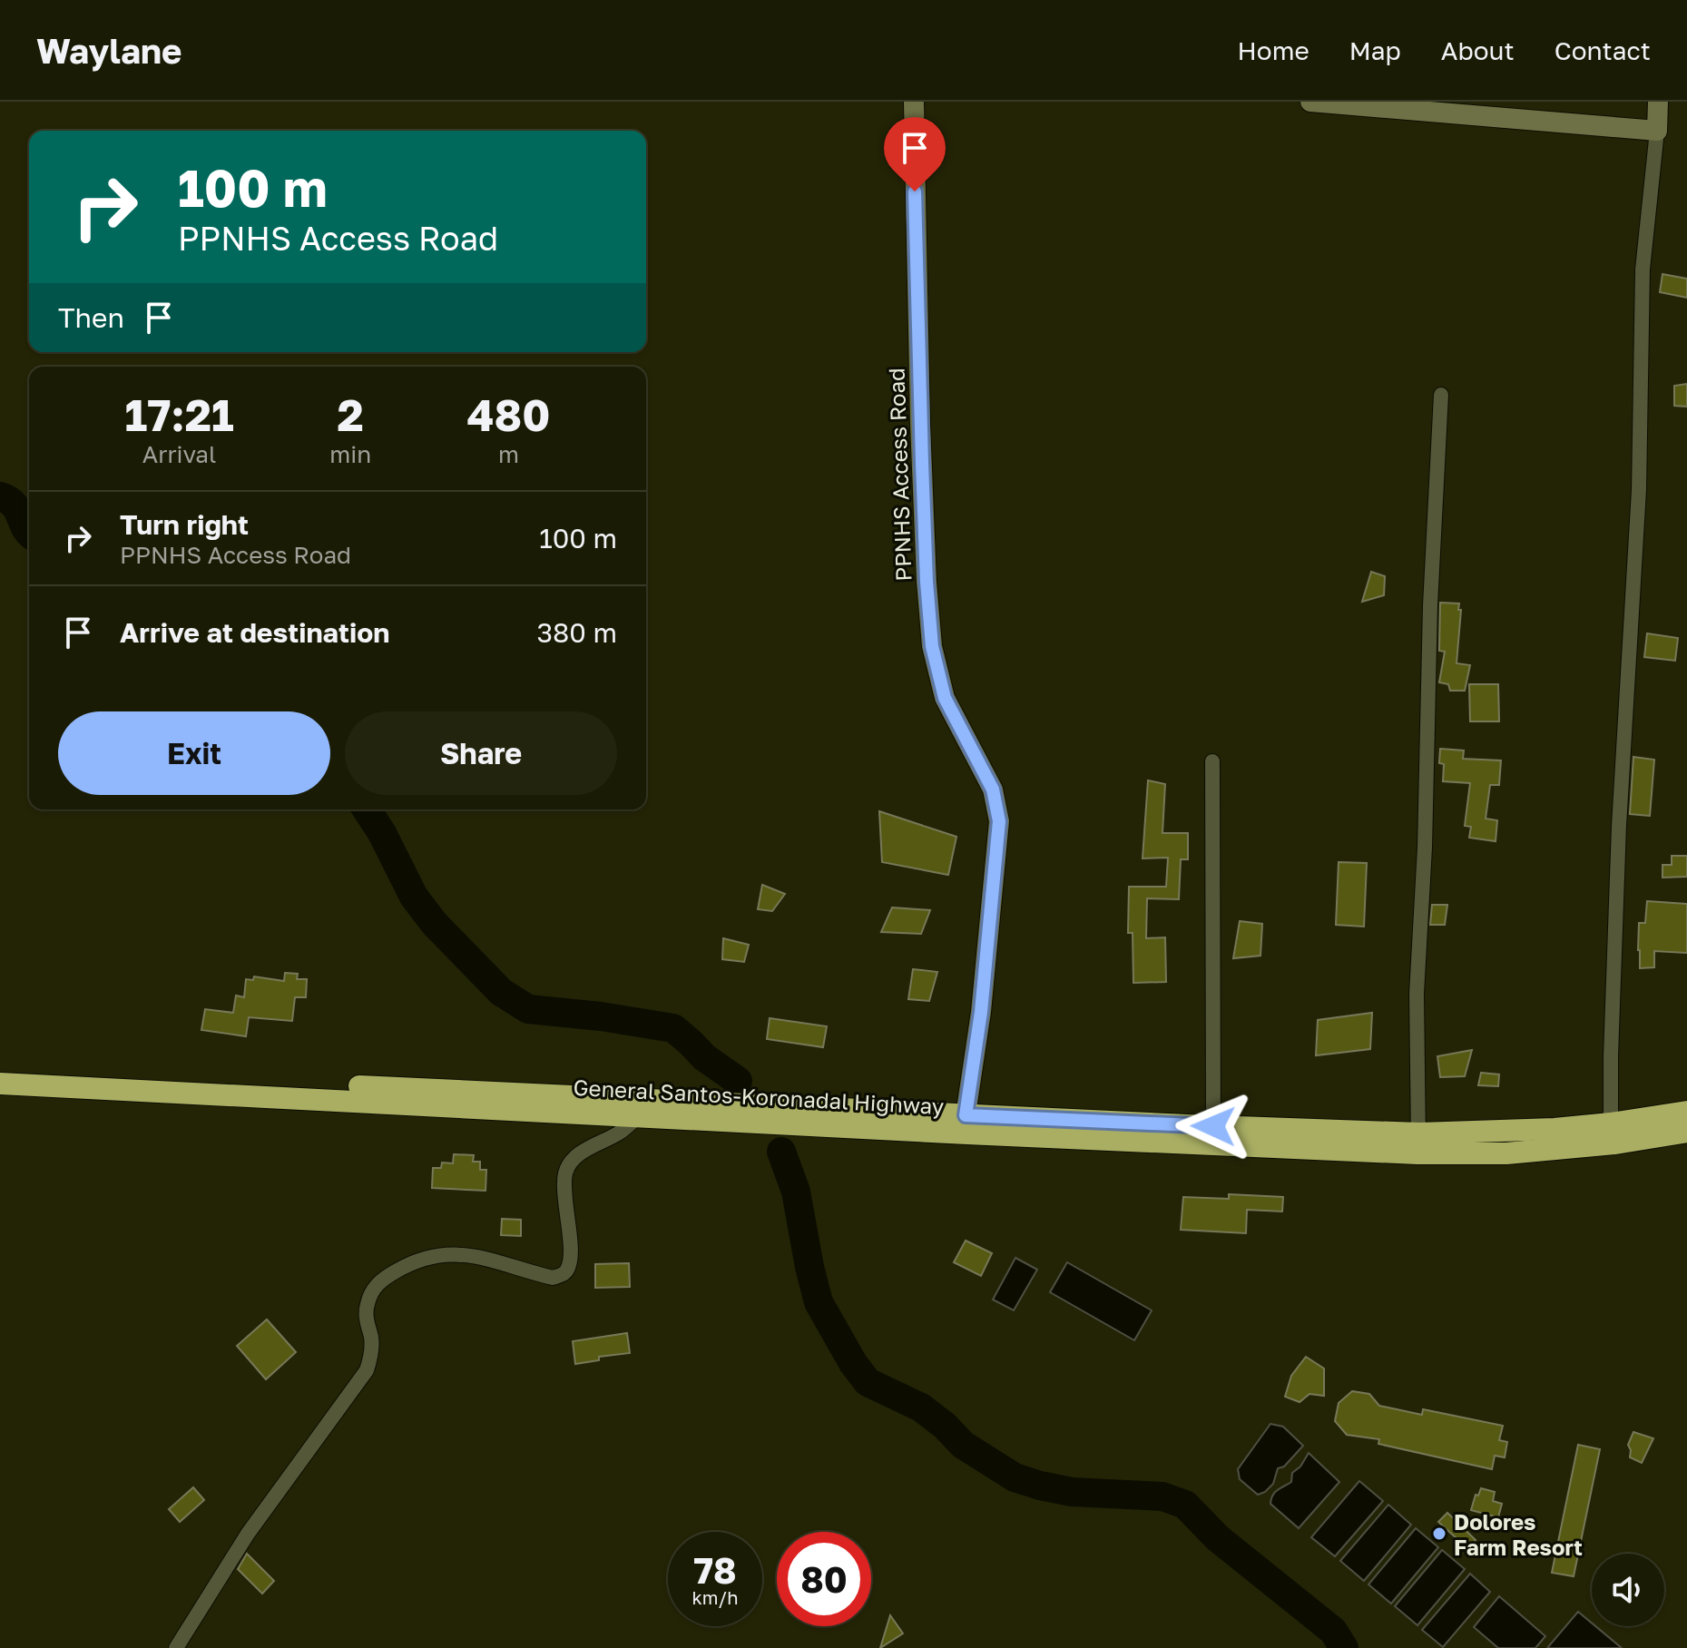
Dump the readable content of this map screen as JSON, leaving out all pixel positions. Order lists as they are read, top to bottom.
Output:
{
  "streets": {
    "highway": ["General Santos-Koronadal Highway"],
    "street": ["PPNHS Access Road"]
  },
  "crossings": [
    ["PPNHS Access Road", "General Santos-Koronadal Highway"]
  ],
  "places": ["Dolores Farm Resort"],
  "page": {
    "header": "Waylane",
    "nav": [
      "Home",
      "Map",
      "About",
      "Contact"
    ],
    "turn": ["100 m", "PPNHS Access Road"],
    "then": "Then",
    "eta": [
      "17:21",
      "Arrival",
      "2",
      "min",
      "480",
      "m"
    ],
    "list": [
      {
        "name": "Turn right",
        "note": "PPNHS Access Road",
        "value": "100 m"
      },
      {
        "name": "Arrive at destination",
        "value": "380 m"
      }
    ],
    "buttons": ["Exit", "Share"],
    "speed": "78 km/h",
    "limit": "80"
  }
}
